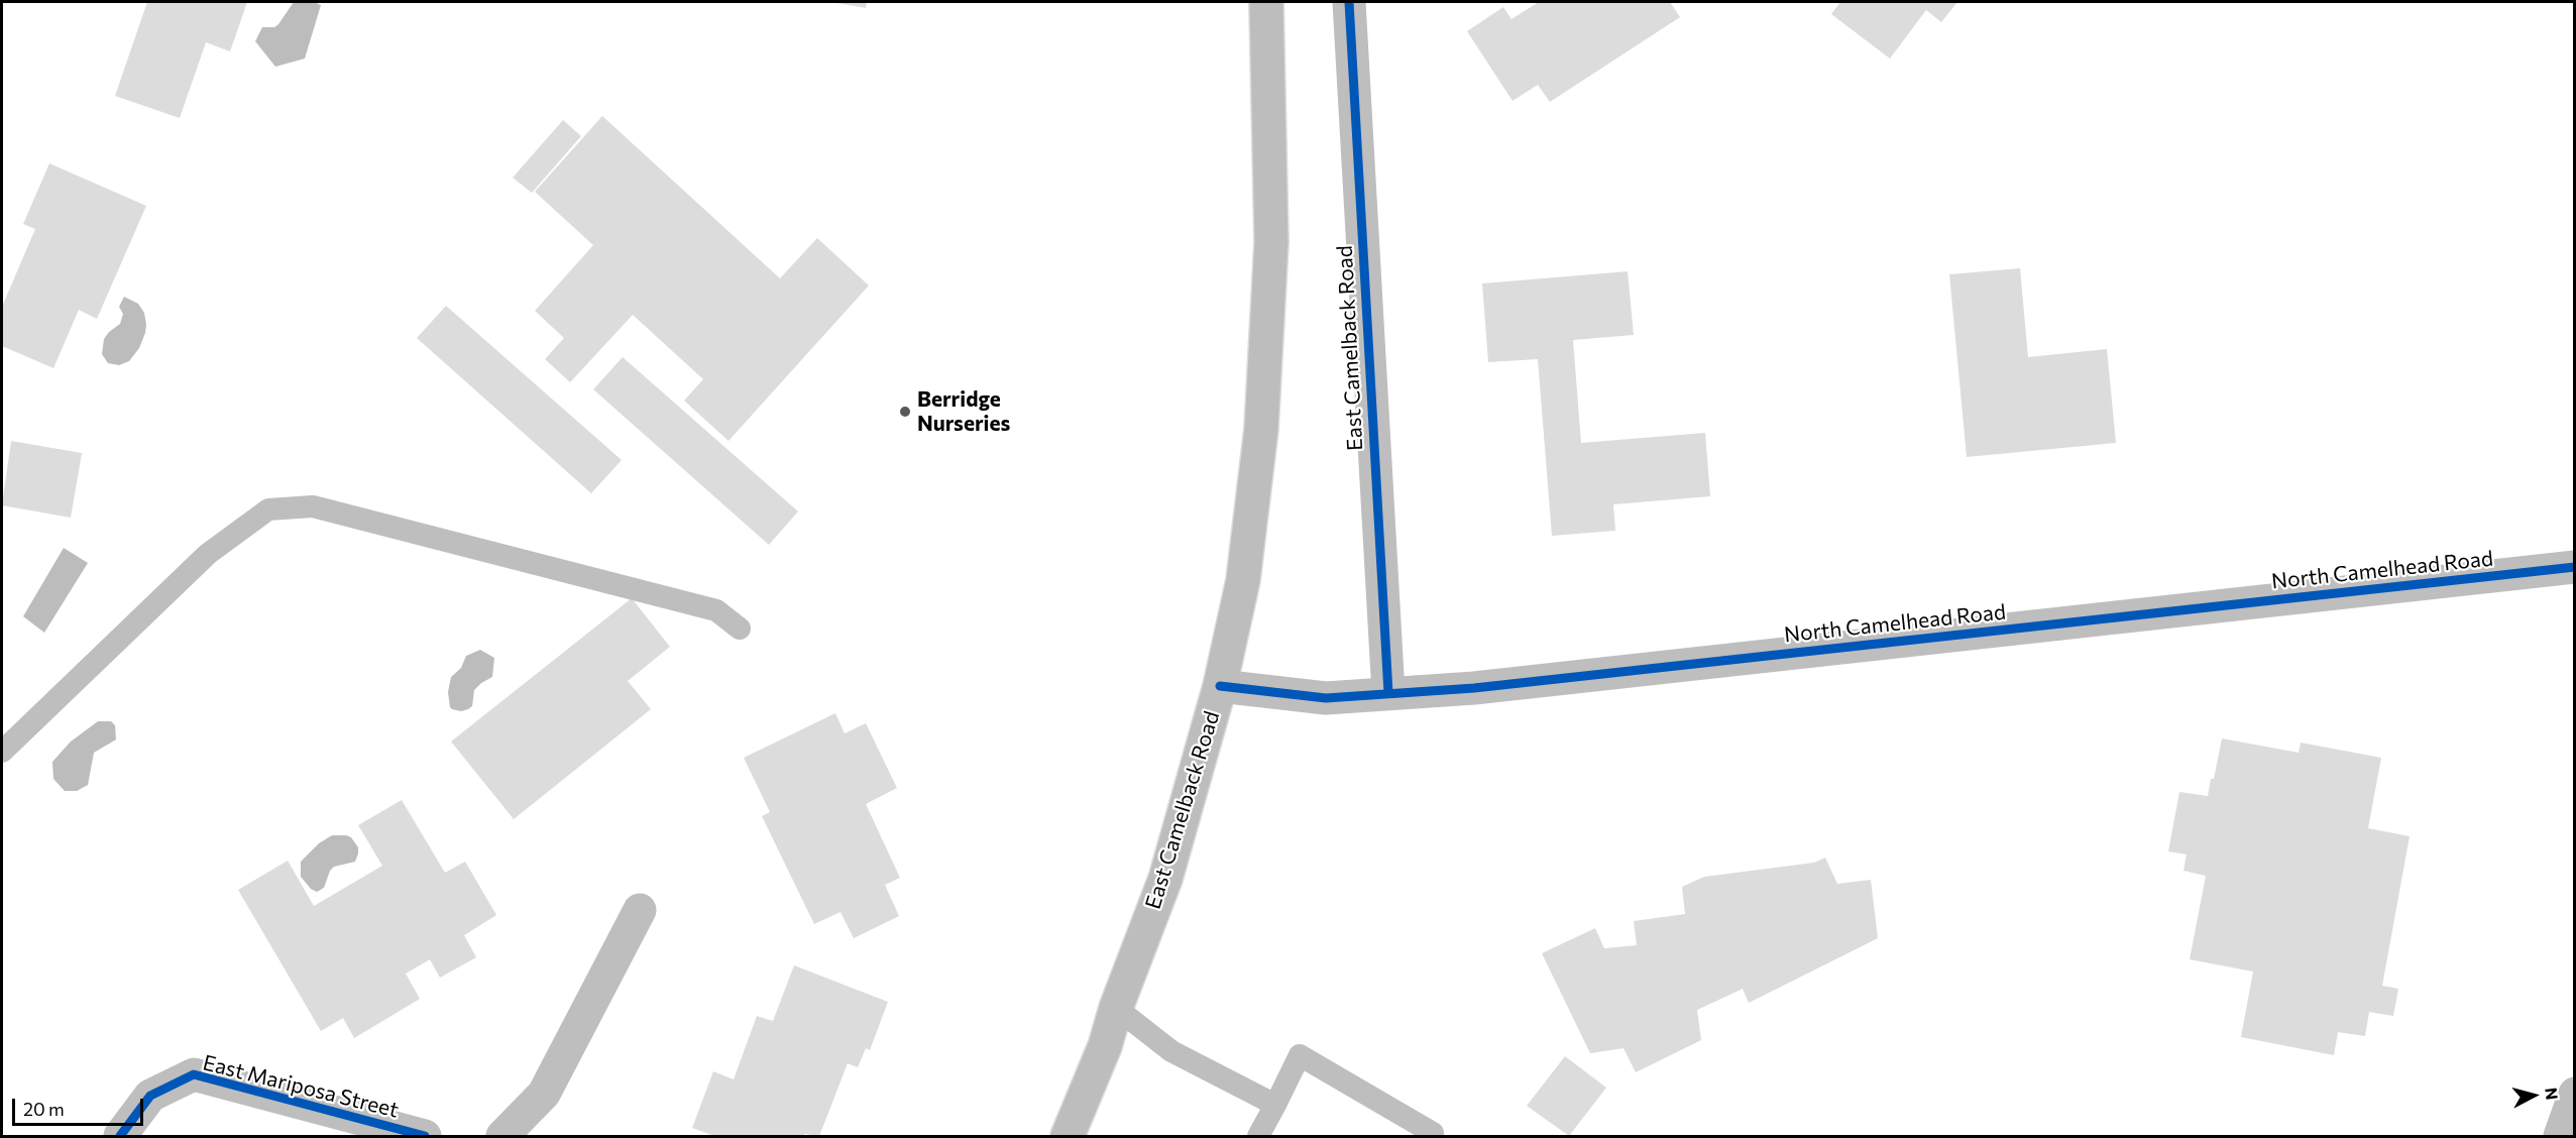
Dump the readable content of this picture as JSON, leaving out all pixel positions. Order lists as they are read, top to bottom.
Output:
{
  "streets": {
    "main road": ["East Camelback Road"],
    "street": ["North Camelhead Road", "East Mariposa Street"]
  },
  "crossings": [
    ["East Camelback Road", "North Camelhead Road"]
  ],
  "places": ["Berridge Nurseries"],
  "scale_bar": "20 m",
  "north": "right"
}
